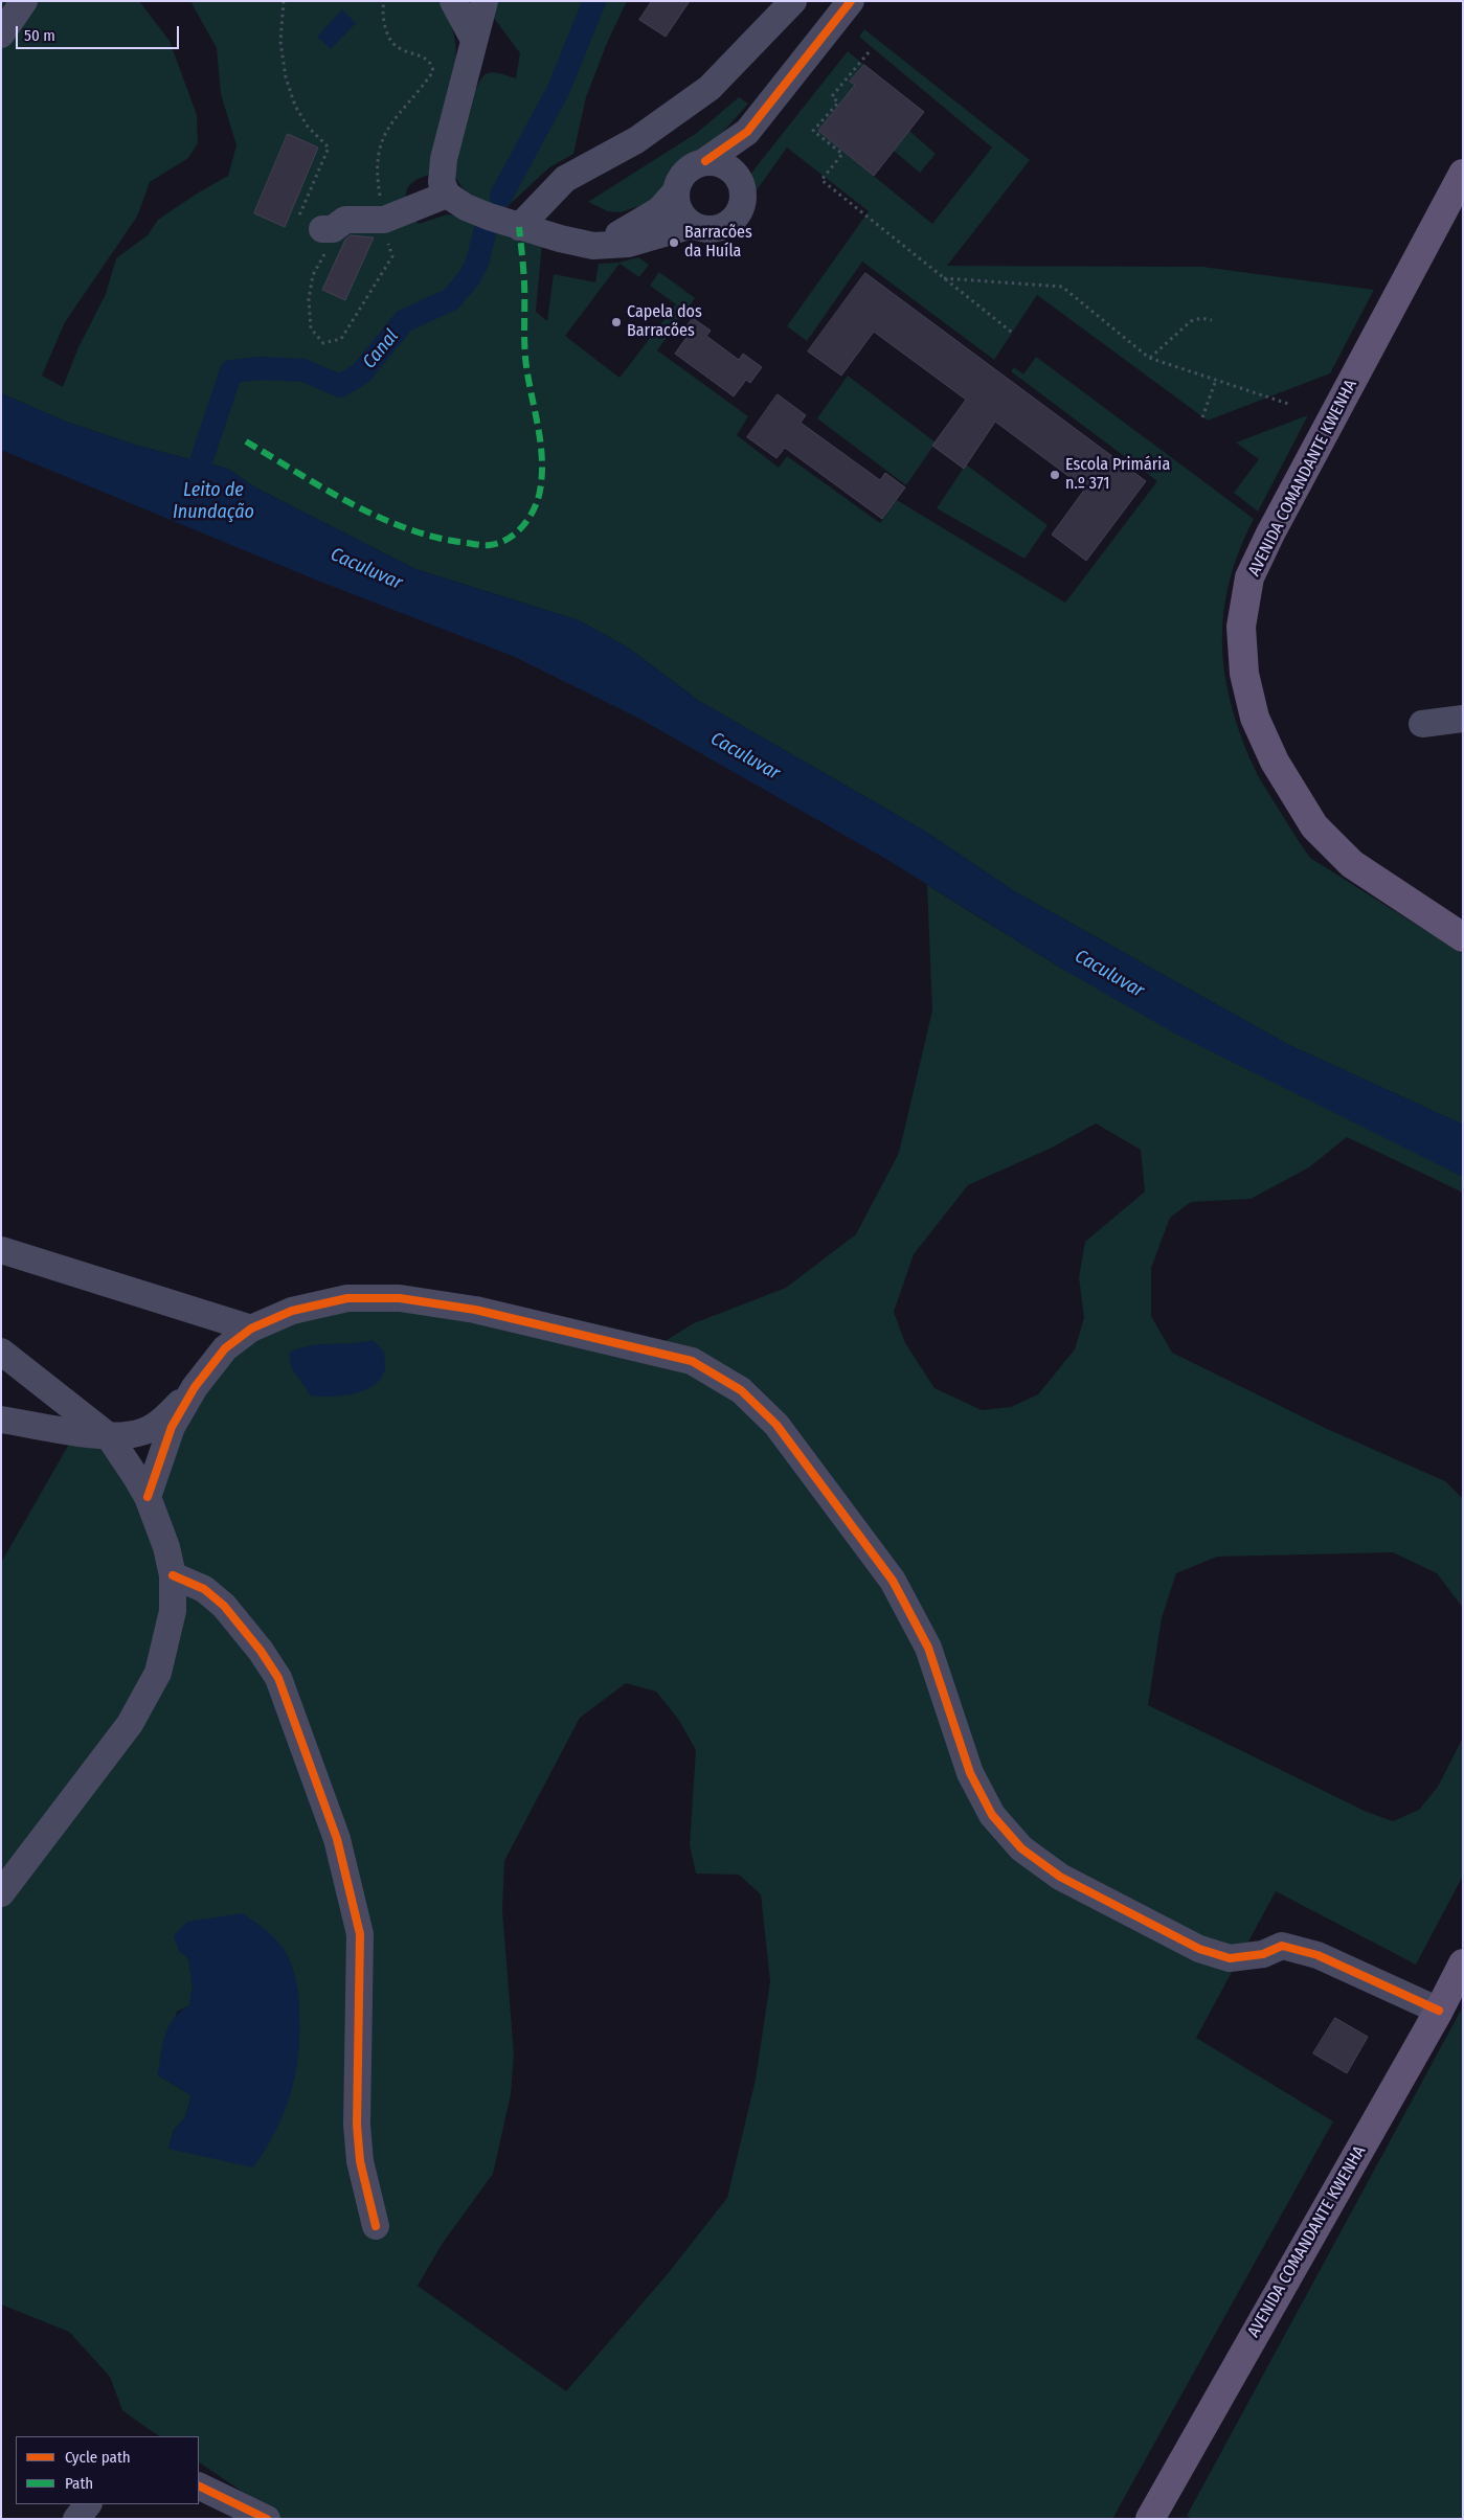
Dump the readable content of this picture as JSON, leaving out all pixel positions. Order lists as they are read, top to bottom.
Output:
{
  "streets": {
    "main road": ["AVENIDA COMANDANTE KWENHA"]
  },
  "water": ["Canal", "Leito de Inundação", "Caculuvar"],
  "places": ["Barracões da Huíla", "Capela dos Barracões", "Escola Primária n.º 371"],
  "legend": ["Cycle path", "Path"],
  "scale_bar": "50 m"
}
